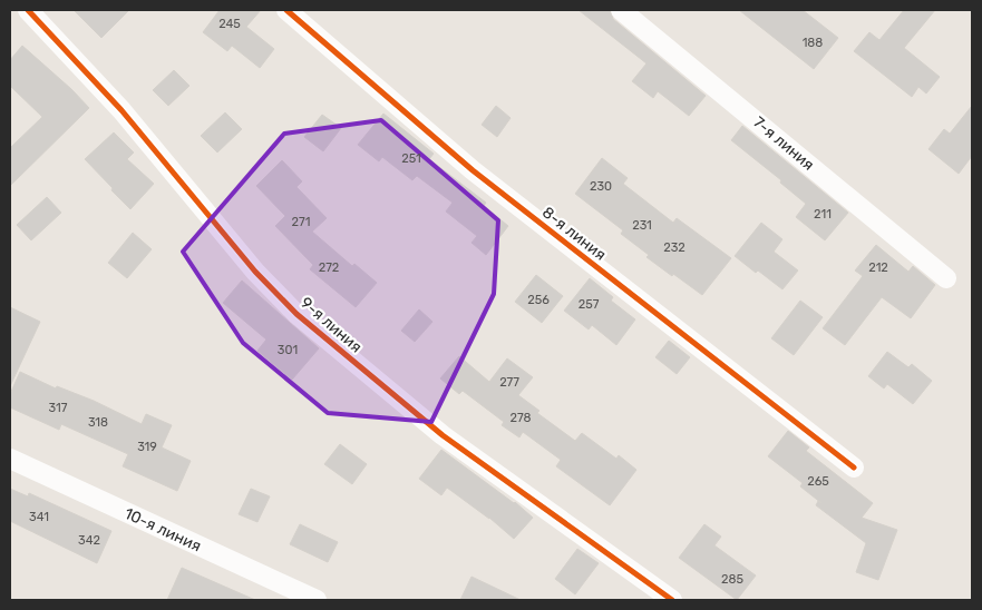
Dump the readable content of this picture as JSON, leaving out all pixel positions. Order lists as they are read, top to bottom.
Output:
{
  "streets": {
    "street": [
      "7-я линия",
      "8-я линия",
      "9-я линия",
      "10-я линия"
    ]
  },
  "house_numbers": [
    "245",
    "188",
    "251",
    "230",
    "211",
    "271",
    "231",
    "232",
    "272",
    "212",
    "256",
    "257",
    "301",
    "277",
    "317",
    "278",
    "318",
    "319",
    "265",
    "341",
    "342",
    "285"
  ]
}
